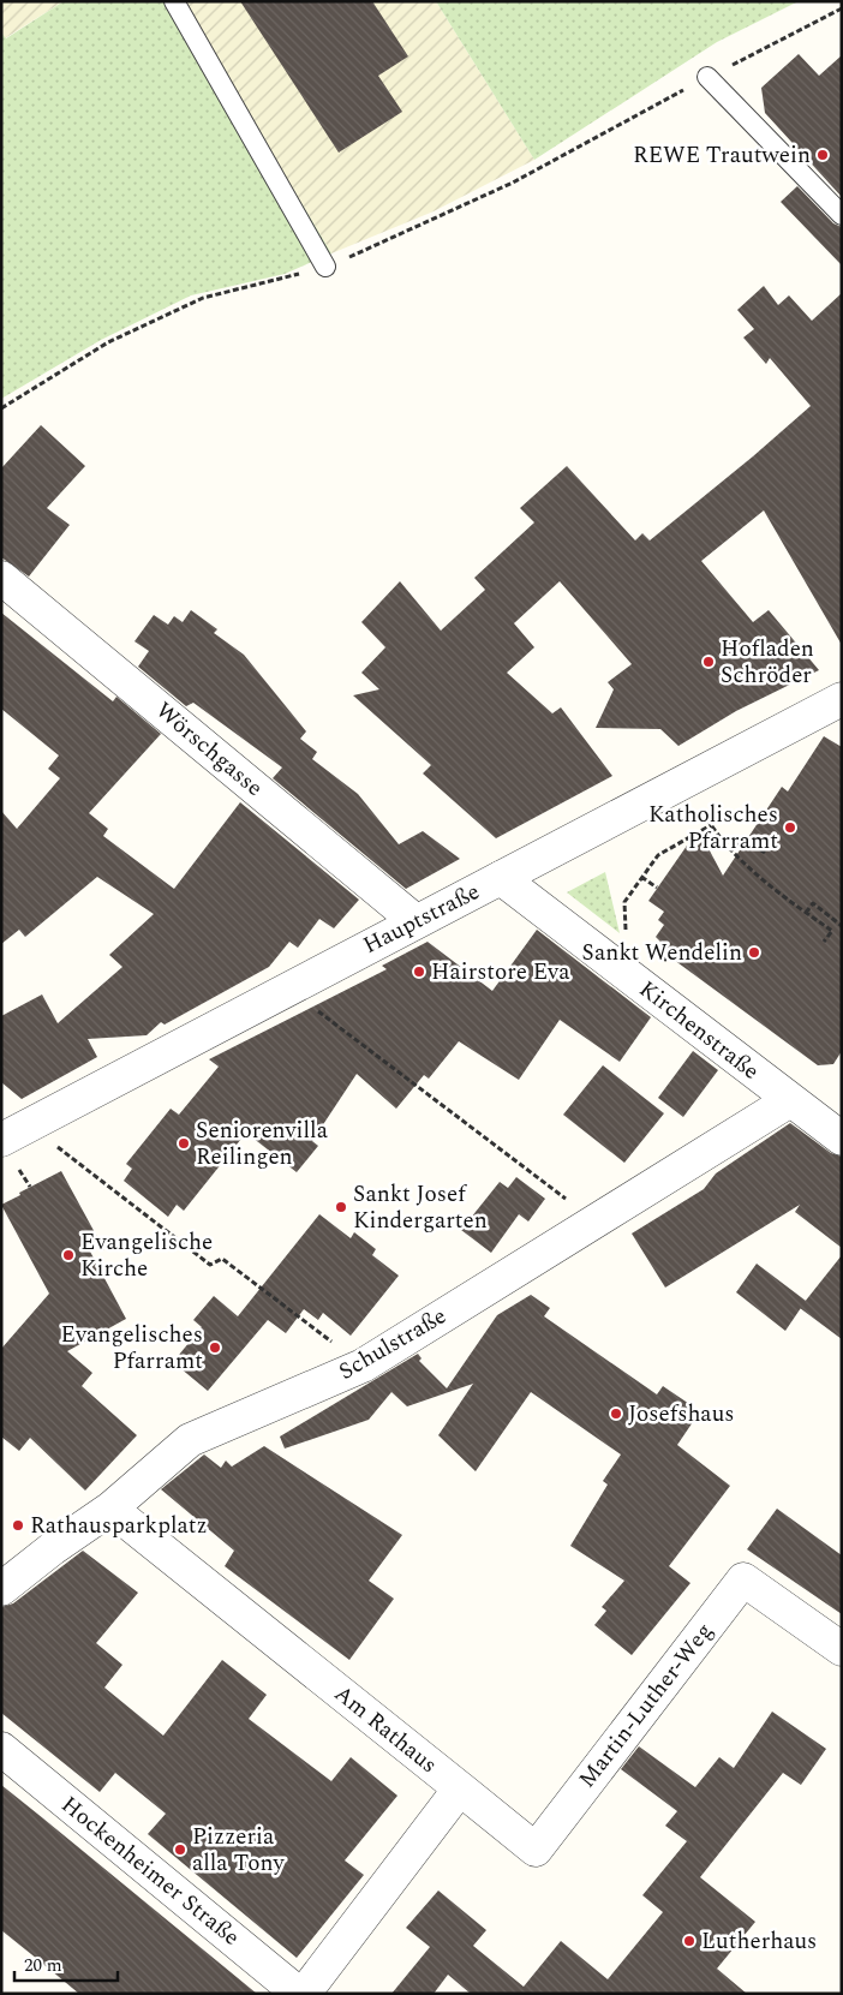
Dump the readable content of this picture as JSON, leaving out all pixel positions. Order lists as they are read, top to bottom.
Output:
{
  "streets": {
    "street": [
      "Wörschgasse",
      "Hauptstraße",
      "Kirchenstraße",
      "Schulstraße",
      "Martin-Luther-Weg",
      "Am Rathaus",
      "Hockenheimer Straße"
    ]
  },
  "crossings": [
    ["Wörschgasse", "Hauptstraße"],
    ["Hauptstraße", "Kirchenstraße"],
    ["Kirchenstraße", "Schulstraße"],
    ["Schulstraße", "Am Rathaus"],
    ["Martin-Luther-Weg", "Am Rathaus"]
  ],
  "places": [
    "REWE Trautwein",
    "Hofladen Schröder",
    "Katholisches Pfarramt",
    "Sankt Wendelin",
    "Hairstore Eva",
    "Seniorenvilla Reilingen",
    "Sankt Josef Kindergarten",
    "Evangelische Kirche",
    "Evangelisches Pfarramt",
    "Josefshaus",
    "Rathausparkplatz",
    "Pizzeria alla Tony",
    "Lutherhaus"
  ],
  "scale_bar": "20 m"
}
